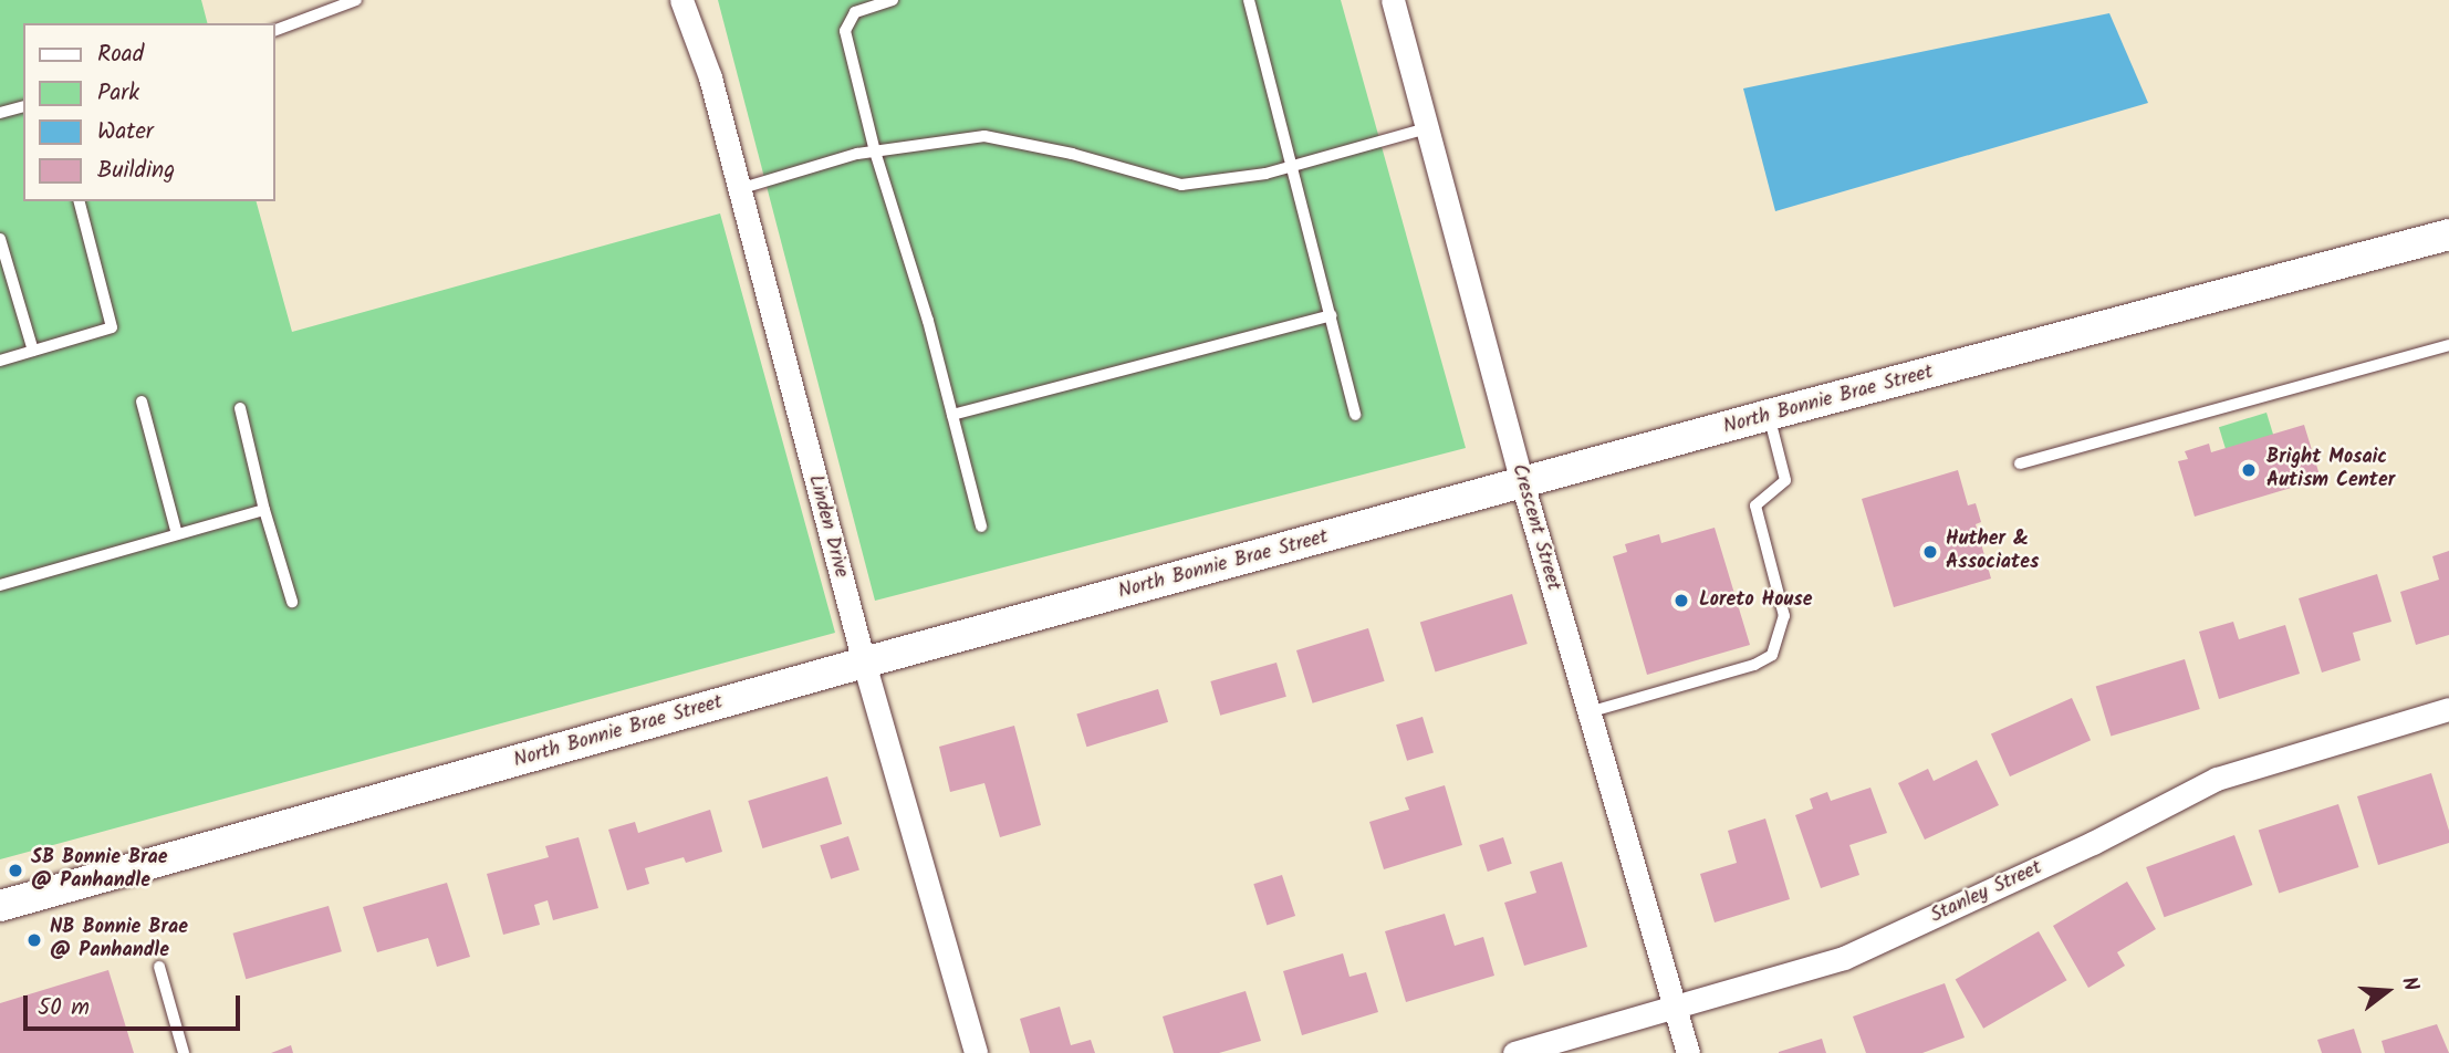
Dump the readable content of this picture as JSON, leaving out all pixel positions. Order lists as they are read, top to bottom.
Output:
{
  "streets": {
    "main road": ["North Bonnie Brae Street"],
    "street": ["Linden Drive", "Crescent Street", "Stanley Street"]
  },
  "crossings": [
    ["North Bonnie Brae Street", "Linden Drive"],
    ["North Bonnie Brae Street", "Crescent Street"],
    ["Crescent Street", "Stanley Street"]
  ],
  "places": [
    "Bright Mosaic Autism Center",
    "Huther & Associates",
    "Loreto House",
    "SB Bonnie Brae @ Panhandle",
    "NB Bonnie Brae @ Panhandle"
  ],
  "legend": [
    "Road",
    "Park",
    "Water",
    "Building"
  ],
  "scale_bar": "50 m",
  "north": "right"
}
